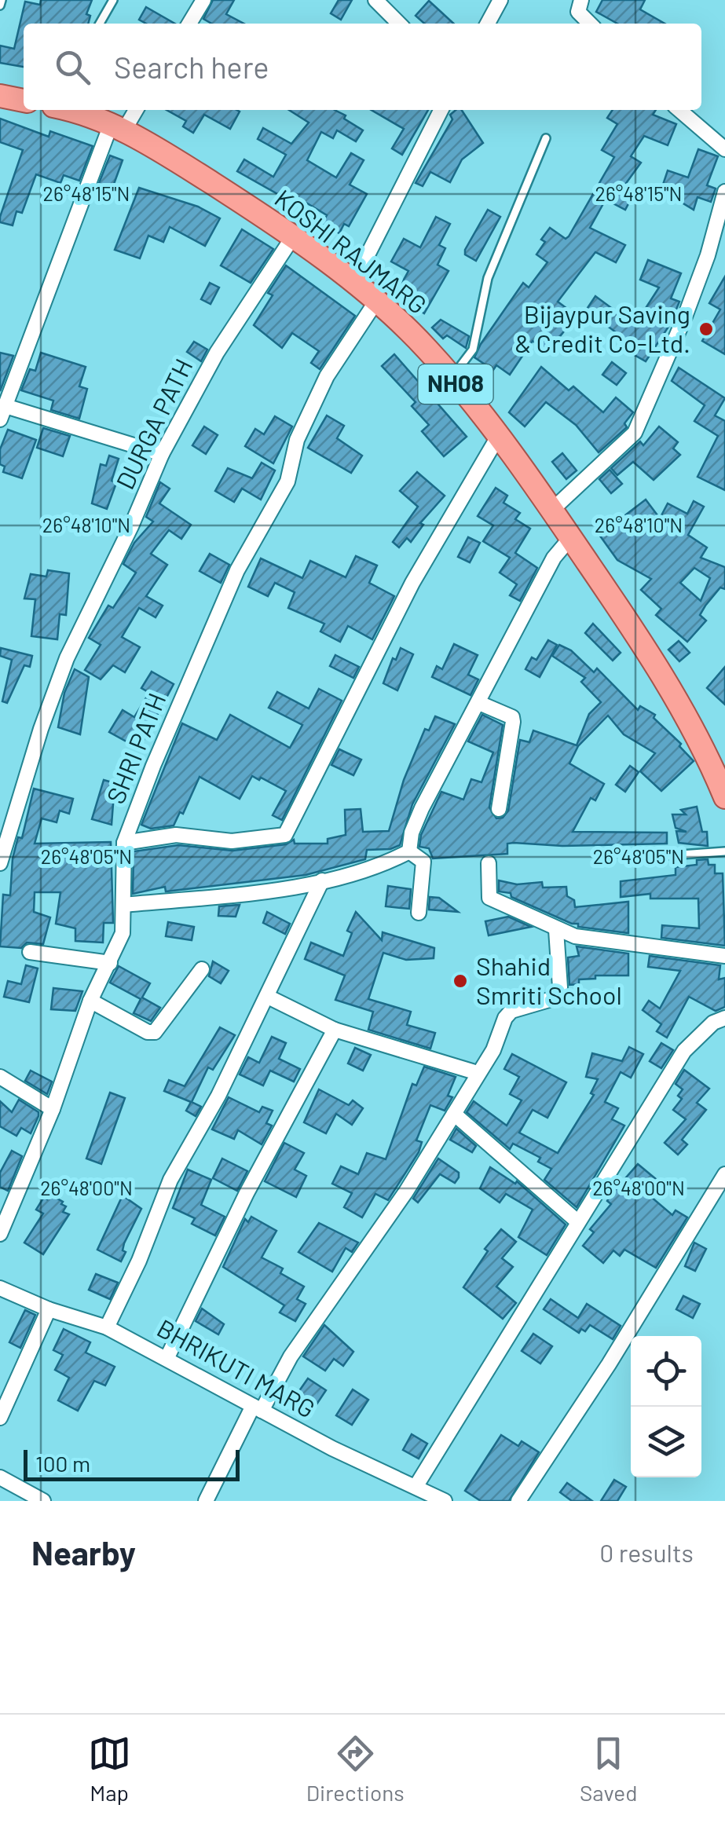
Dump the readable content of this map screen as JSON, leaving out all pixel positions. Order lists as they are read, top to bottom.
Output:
{
  "streets": {
    "main road": ["KOSHI RAJMARG", "NH08"],
    "street": ["DURGA PATH", "SHRI PATH", "BHRIKUTI MARG"]
  },
  "crossings": [
    ["KOSHI RAJMARG", "DURGA PATH"],
    ["KOSHI RAJMARG", "SHRI PATH"]
  ],
  "places": ["Bijaypur Saving & Credit Co-Ltd.", "Shahid Smriti School"],
  "scale_bar": "100 m",
  "page": {
    "search": "Search here",
    "scale": "100 m",
    "heading": ["Nearby", "0 results"],
    "nav": ["Map", "Directions", "Saved"]
  },
  "coordinates": [
    "26°48'15\"N",
    "26°48'10\"N",
    "26°48'05\"N",
    "26°48'00\"N"
  ]
}
